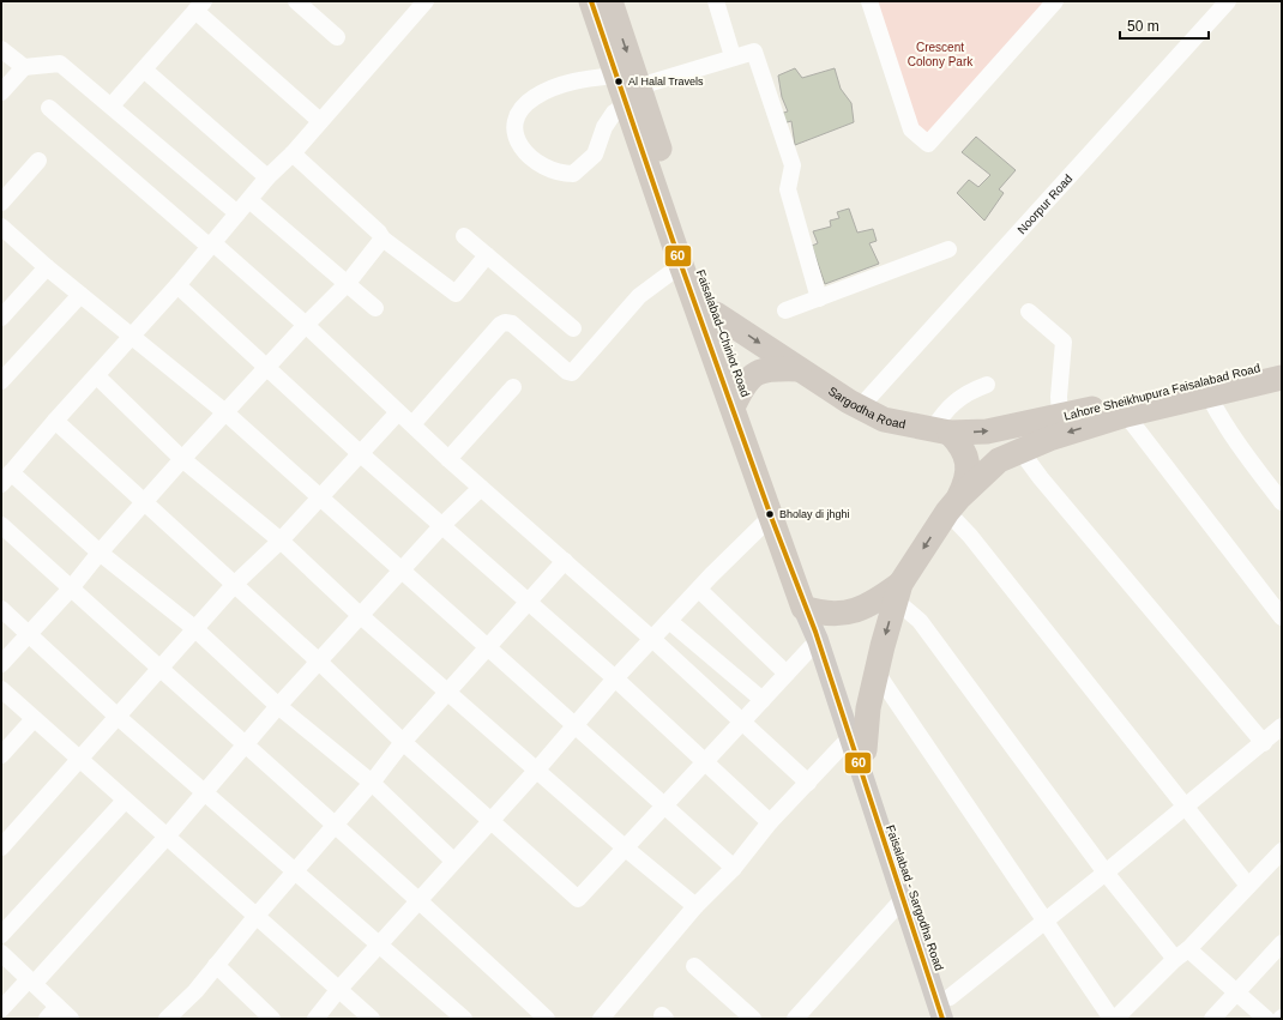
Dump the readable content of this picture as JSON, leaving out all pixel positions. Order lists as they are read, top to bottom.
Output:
{
  "streets": {
    "highway": ["Faisalabad–Chiniot Road", "Lahore Sheikhupura Faisalabad Road", "Sargodha Road"],
    "main road": ["Faisalabad - Sargodha Road"],
    "street": ["Noorpur Road"]
  },
  "crossings": [
    ["Noorpur Road", "Sargodha Road"],
    ["Faisalabad–Chiniot Road", "Sargodha Road"],
    ["Faisalabad–Chiniot Road", "Faisalabad - Sargodha Road"],
    ["Lahore Sheikhupura Faisalabad Road", "Sargodha Road"]
  ],
  "one_way": ["Sargodha Road"],
  "parks": ["Crescent Colony Park"],
  "places": ["Al Halal Travels", "Bholay di jhghi"],
  "lines": ["transit line 60"],
  "scale_bar": "50 m"
}
